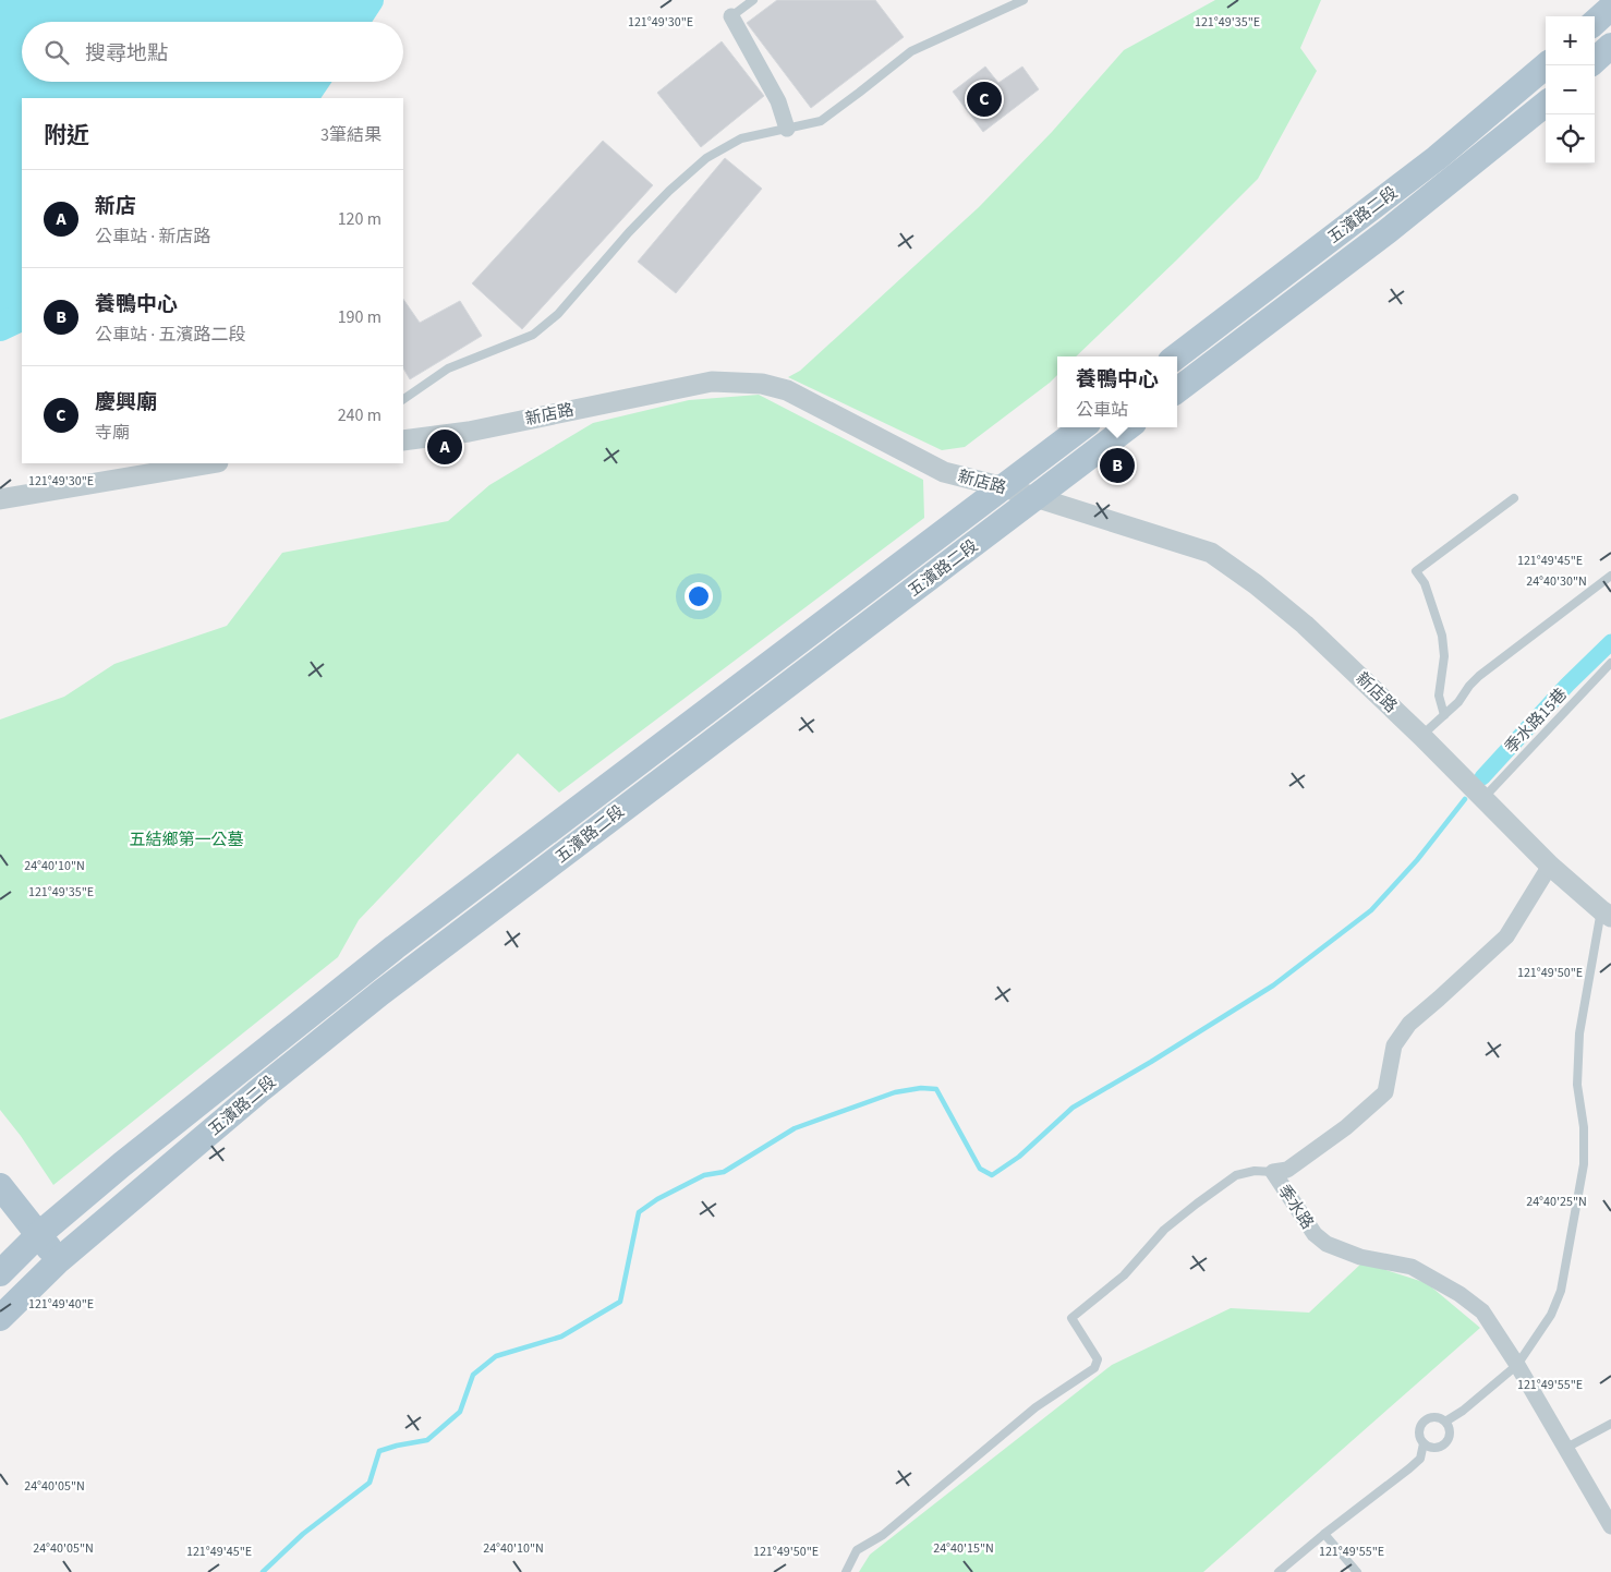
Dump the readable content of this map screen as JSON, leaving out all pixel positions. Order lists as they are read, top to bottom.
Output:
{
  "streets": {
    "main road": ["五濱路二段"],
    "street": ["新店路", "季水路"],
    "lane": ["季水路15巷"]
  },
  "crossings": [
    ["五濱路二段", "新店路"],
    ["新店路", "季水路15巷"]
  ],
  "parks": ["五結鄉第一公墓"],
  "page": {
    "map_buttons": ["+", "−"],
    "search": "搜尋地點",
    "pins": ["C", "A", "B"],
    "heading": ["附近", "3筆結果"],
    "list": [
      {
        "mark": "A",
        "name": "新店",
        "note": "公車站 · 新店路",
        "value": "120 m"
      },
      {
        "mark": "B",
        "name": "養鴨中心",
        "note": "公車站 · 五濱路二段",
        "value": "190 m"
      },
      {
        "mark": "C",
        "name": "慶興廟",
        "note": "寺廟",
        "value": "240 m"
      }
    ],
    "popup": ["養鴨中心", "公車站"]
  },
  "coordinates": [
    "121°49'35\"E",
    "121°49'30\"E",
    "121°49'45\"E",
    "24°40'30\"N",
    "24°40'10\"N",
    "121°49'50\"E",
    "24°40'25\"N",
    "121°49'40\"E",
    "121°49'55\"E",
    "24°40'05\"N",
    "24°40'15\"N"
  ]
}
